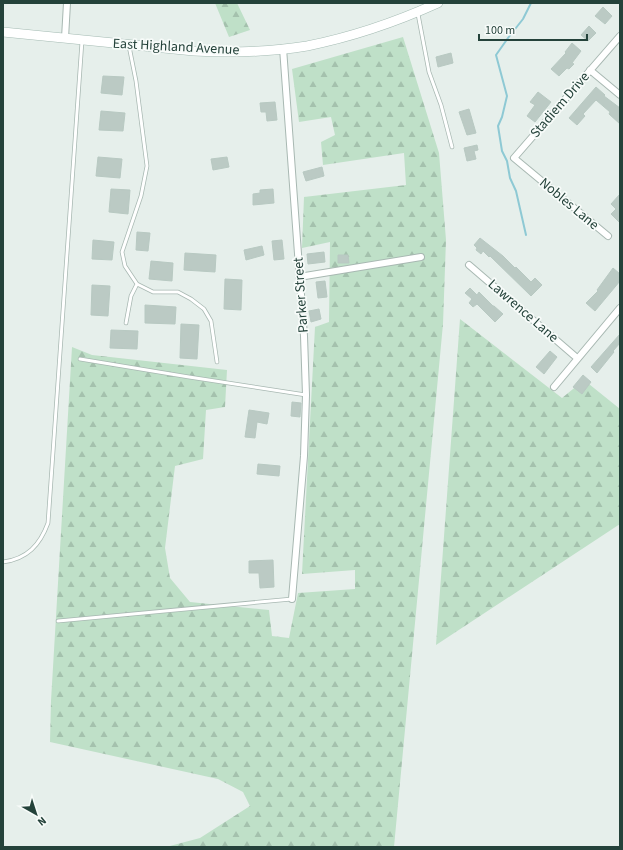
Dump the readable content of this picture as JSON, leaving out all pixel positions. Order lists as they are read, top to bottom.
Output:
{
  "streets": {
    "street": [
      "East Highland Avenue",
      "Stadiem Drive",
      "Nobles Lane",
      "Parker Street",
      "Lawrence Lane"
    ]
  },
  "crossings": [
    ["East Highland Avenue", "Parker Street"],
    ["Stadiem Drive", "Nobles Lane"]
  ],
  "scale_bar": "100 m",
  "north": "bottom right"
}
